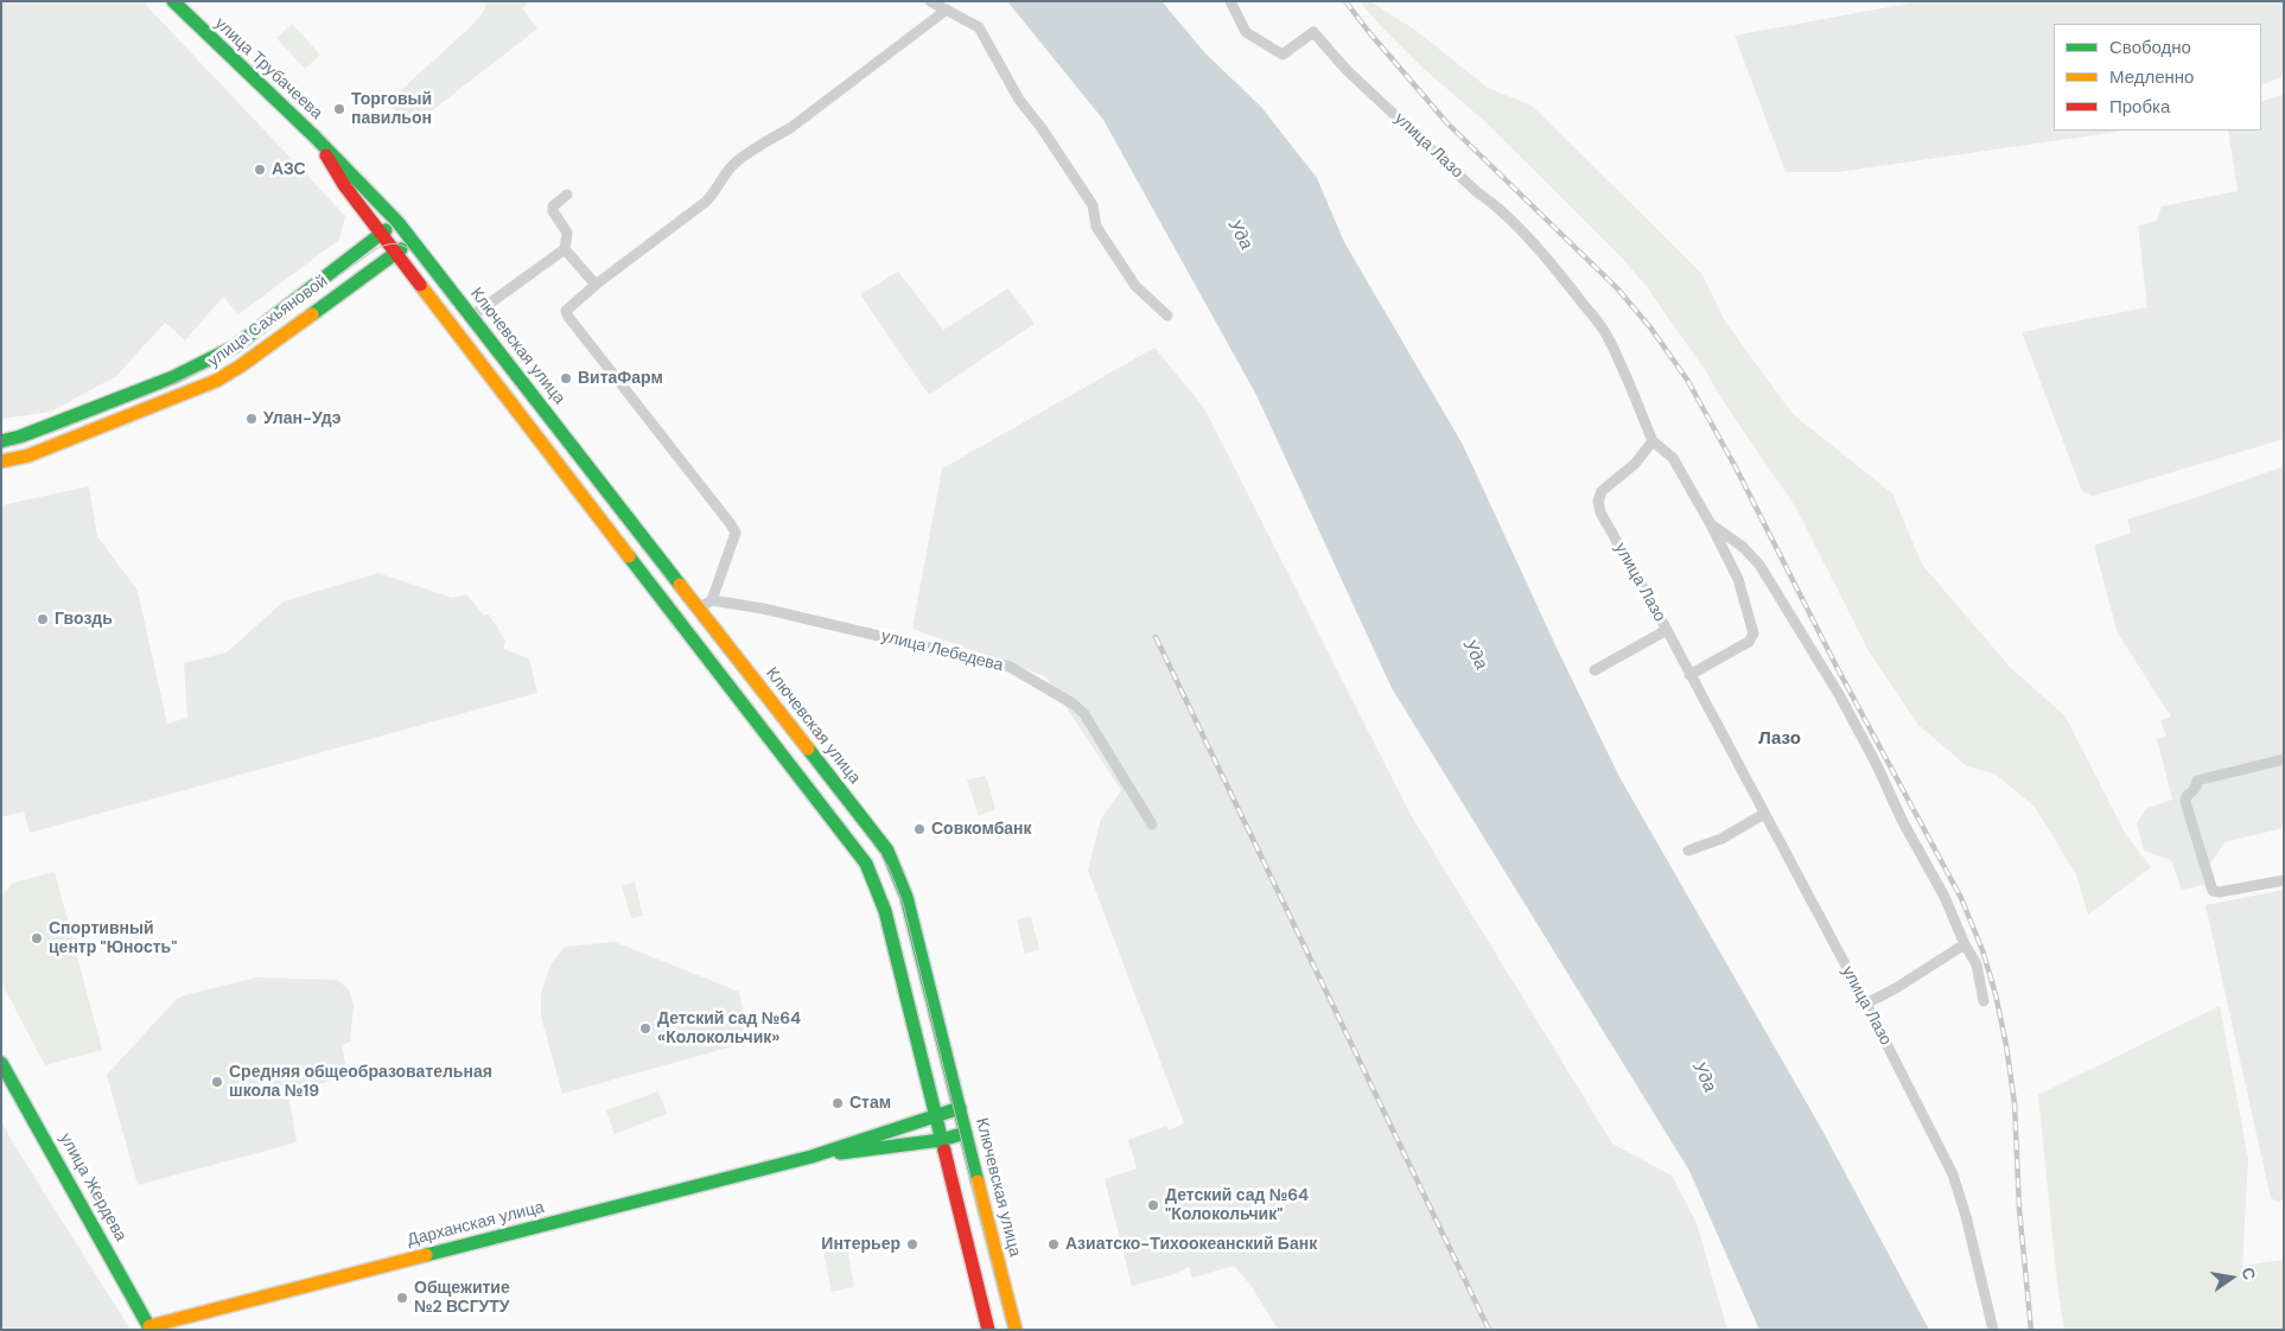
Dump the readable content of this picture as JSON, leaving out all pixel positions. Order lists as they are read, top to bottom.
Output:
{
  "streets": {
    "main road": [
      "улица Трубачеева",
      "улица Сахьяновой",
      "Ключевская улица",
      "улица Жердева",
      "Дарханская улица"
    ],
    "street": ["улица Лазо", "улица Лебедева"]
  },
  "crossings": [
    ["улица Трубачеева", "улица Сахьяновой"],
    ["улица Трубачеева", "Ключевская улица"],
    ["улица Сахьяновой", "Ключевская улица"],
    ["Ключевская улица", "Дарханская улица"],
    ["улица Жердева", "Дарханская улица"]
  ],
  "districts": ["Лазо"],
  "water": ["Уда"],
  "places": [
    "Торговый павильон",
    "АЗС",
    "ВитаФарм",
    "Улан-Удэ",
    "Гвоздь",
    "Совкомбанк",
    "Спортивный центр \"Юность\"",
    "Детский сад №64 «Колокольчик»",
    "Средняя общеобразовательная школа №19",
    "Стам",
    "Детский сад №64 \"Колокольчик\"",
    "Интерьер",
    "Азиатско-Тихоокеанский Банк",
    "Общежитие №2 ВСГУТУ"
  ],
  "legend": ["Свободно", "Медленно", "Пробка"],
  "north": "right"
}
